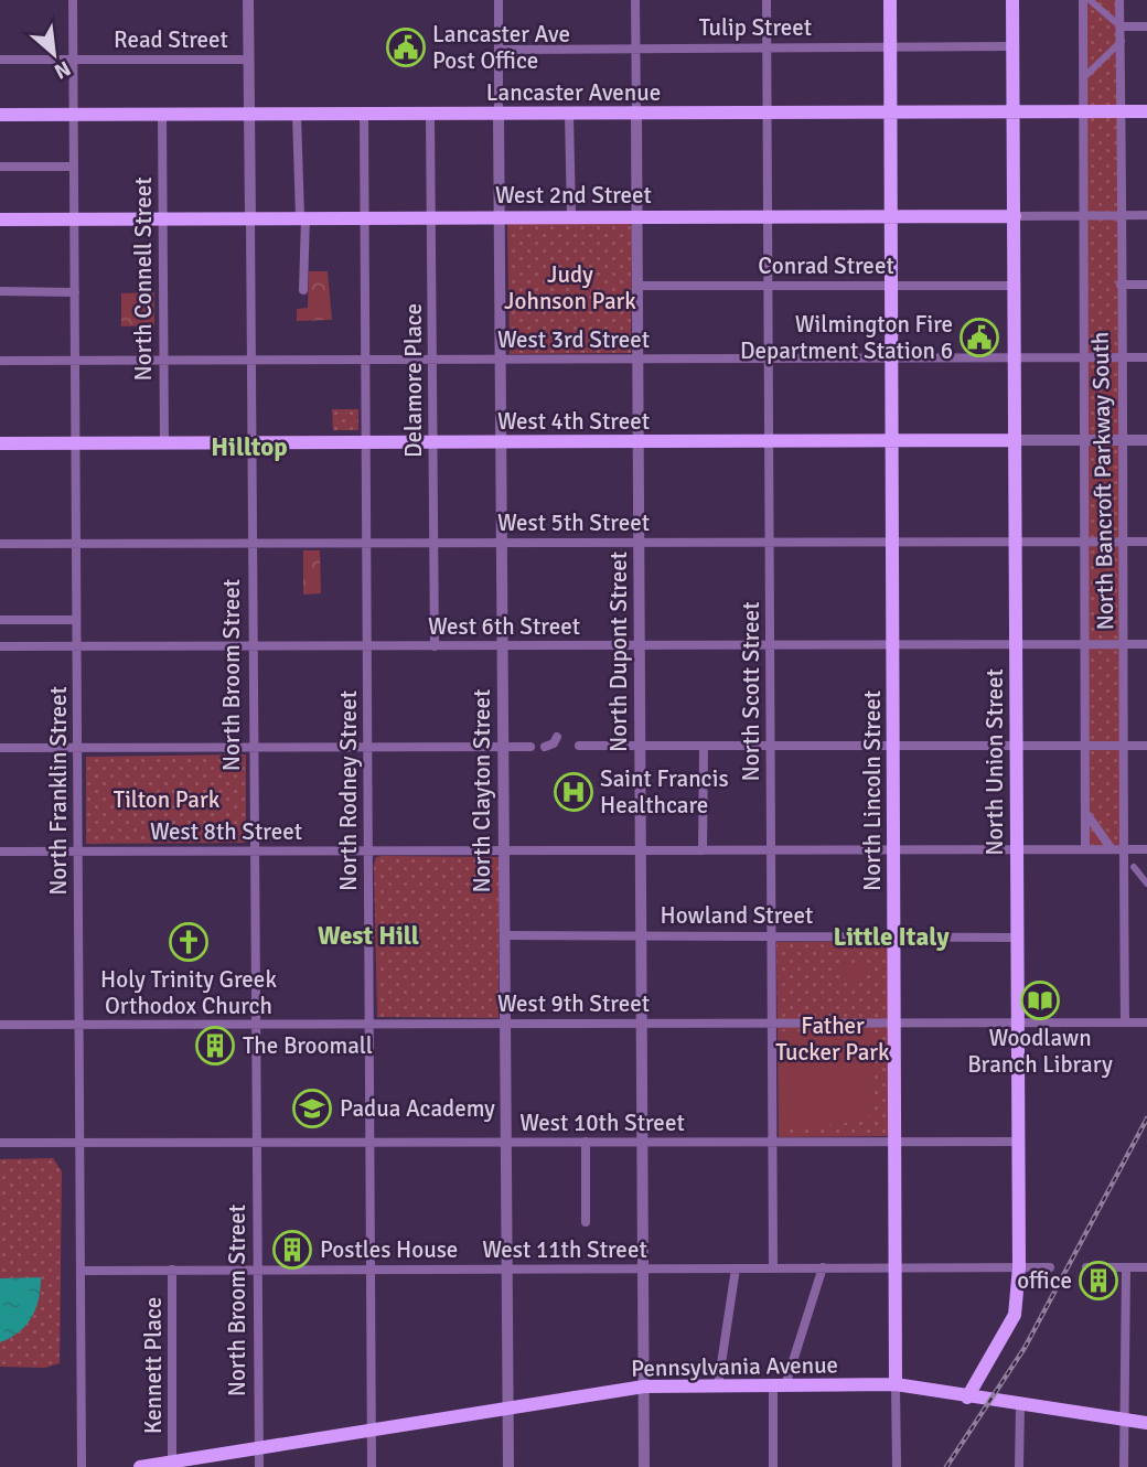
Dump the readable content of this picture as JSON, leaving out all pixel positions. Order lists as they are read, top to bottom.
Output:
{
  "streets": {
    "main road": [
      "Lancaster Avenue",
      "West 2nd Street",
      "West 4th Street",
      "North Union Street",
      "North Lincoln Street",
      "Pennsylvania Avenue"
    ],
    "street": [
      "Tulip Street",
      "Read Street",
      "Conrad Street",
      "North Connell Street",
      "West 3rd Street",
      "Delamore Place",
      "North Bancroft Parkway South",
      "West 5th Street",
      "West 6th Street",
      "North Dupont Street",
      "North Broom Street",
      "North Scott Street",
      "North Franklin Street",
      "North Rodney Street",
      "North Clayton Street",
      "West 8th Street",
      "Howland Street",
      "West 9th Street",
      "West 10th Street",
      "West 11th Street",
      "Kennett Place"
    ]
  },
  "crossings": [
    ["Tulip Street", "North Scott Street"],
    ["Tulip Street", "North Union Street"],
    ["Tulip Street", "North Lincoln Street"],
    ["Read Street", "North Broom Street"],
    ["Read Street", "North Franklin Street"],
    ["Lancaster Avenue", "North Connell Street"],
    ["Lancaster Avenue", "Delamore Place"],
    ["Lancaster Avenue", "North Bancroft Parkway South"],
    ["Lancaster Avenue", "North Dupont Street"],
    ["Lancaster Avenue", "North Broom Street"],
    ["Lancaster Avenue", "North Scott Street"],
    ["Lancaster Avenue", "North Union Street"],
    ["Lancaster Avenue", "North Franklin Street"],
    ["Lancaster Avenue", "North Rodney Street"],
    ["Lancaster Avenue", "North Clayton Street"],
    ["Lancaster Avenue", "North Lincoln Street"],
    ["West 2nd Street", "North Connell Street"],
    ["West 2nd Street", "Delamore Place"],
    ["West 2nd Street", "North Bancroft Parkway South"],
    ["West 2nd Street", "North Dupont Street"],
    ["West 2nd Street", "North Broom Street"],
    ["West 2nd Street", "North Scott Street"],
    ["West 2nd Street", "North Union Street"],
    ["West 2nd Street", "North Franklin Street"],
    ["West 2nd Street", "North Rodney Street"],
    ["West 2nd Street", "North Clayton Street"],
    ["West 2nd Street", "North Lincoln Street"],
    ["Conrad Street", "North Dupont Street"],
    ["Conrad Street", "North Scott Street"],
    ["Conrad Street", "North Union Street"],
    ["Conrad Street", "North Lincoln Street"],
    ["North Connell Street", "West 3rd Street"],
    ["North Connell Street", "West 4th Street"],
    ["West 3rd Street", "Delamore Place"],
    ["West 3rd Street", "North Bancroft Parkway South"],
    ["West 3rd Street", "North Dupont Street"],
    ["West 3rd Street", "North Broom Street"],
    ["West 3rd Street", "North Scott Street"],
    ["West 3rd Street", "North Union Street"],
    ["West 3rd Street", "North Franklin Street"],
    ["West 3rd Street", "North Rodney Street"],
    ["West 3rd Street", "North Clayton Street"],
    ["West 3rd Street", "North Lincoln Street"],
    ["Delamore Place", "West 4th Street"],
    ["Delamore Place", "West 5th Street"],
    ["Delamore Place", "West 6th Street"],
    ["West 4th Street", "North Bancroft Parkway South"],
    ["West 4th Street", "North Dupont Street"],
    ["West 4th Street", "North Broom Street"],
    ["West 4th Street", "North Scott Street"],
    ["West 4th Street", "North Union Street"],
    ["West 4th Street", "North Franklin Street"],
    ["West 4th Street", "North Rodney Street"],
    ["West 4th Street", "North Clayton Street"],
    ["West 4th Street", "North Lincoln Street"],
    ["North Bancroft Parkway South", "West 5th Street"],
    ["North Bancroft Parkway South", "West 6th Street"],
    ["North Bancroft Parkway South", "West 8th Street"],
    ["North Bancroft Parkway South", "West 9th Street"],
    ["West 5th Street", "North Dupont Street"],
    ["West 5th Street", "North Broom Street"],
    ["West 5th Street", "North Scott Street"],
    ["West 5th Street", "North Union Street"],
    ["West 5th Street", "North Franklin Street"],
    ["West 5th Street", "North Rodney Street"],
    ["West 5th Street", "North Clayton Street"],
    ["West 5th Street", "North Lincoln Street"],
    ["West 6th Street", "North Dupont Street"],
    ["West 6th Street", "North Broom Street"],
    ["West 6th Street", "North Scott Street"],
    ["West 6th Street", "North Union Street"],
    ["West 6th Street", "North Franklin Street"],
    ["West 6th Street", "North Rodney Street"],
    ["West 6th Street", "North Clayton Street"],
    ["West 6th Street", "North Lincoln Street"],
    ["North Dupont Street", "West 8th Street"],
    ["North Dupont Street", "Howland Street"],
    ["North Dupont Street", "West 9th Street"],
    ["North Dupont Street", "West 10th Street"],
    ["North Dupont Street", "West 11th Street"],
    ["North Dupont Street", "Pennsylvania Avenue"],
    ["North Broom Street", "West 8th Street"],
    ["North Broom Street", "West 9th Street"],
    ["North Broom Street", "West 10th Street"],
    ["North Broom Street", "West 11th Street"],
    ["North Broom Street", "Pennsylvania Avenue"],
    ["North Scott Street", "West 8th Street"],
    ["North Scott Street", "Howland Street"],
    ["North Scott Street", "West 9th Street"],
    ["North Scott Street", "West 10th Street"],
    ["North Scott Street", "West 11th Street"],
    ["North Union Street", "West 8th Street"],
    ["North Union Street", "Howland Street"],
    ["North Union Street", "West 9th Street"],
    ["North Union Street", "West 10th Street"],
    ["North Union Street", "West 11th Street"],
    ["North Union Street", "Pennsylvania Avenue"],
    ["North Franklin Street", "West 8th Street"],
    ["North Franklin Street", "West 9th Street"],
    ["North Franklin Street", "West 10th Street"],
    ["North Franklin Street", "West 11th Street"],
    ["North Rodney Street", "West 8th Street"],
    ["North Rodney Street", "West 9th Street"],
    ["North Rodney Street", "West 10th Street"],
    ["North Rodney Street", "West 11th Street"],
    ["North Rodney Street", "Pennsylvania Avenue"],
    ["North Clayton Street", "West 8th Street"],
    ["North Clayton Street", "Howland Street"],
    ["North Clayton Street", "West 9th Street"],
    ["North Clayton Street", "West 10th Street"],
    ["North Clayton Street", "West 11th Street"],
    ["North Clayton Street", "Pennsylvania Avenue"],
    ["North Lincoln Street", "West 8th Street"],
    ["North Lincoln Street", "Howland Street"],
    ["North Lincoln Street", "West 9th Street"],
    ["North Lincoln Street", "West 10th Street"],
    ["North Lincoln Street", "West 11th Street"],
    ["North Lincoln Street", "Pennsylvania Avenue"],
    ["West 11th Street", "Kennett Place"],
    ["Kennett Place", "Pennsylvania Avenue"]
  ],
  "districts": ["Hilltop", "West Hill", "Little Italy"],
  "parks": ["Judy Johnson Park", "Tilton Park", "Father Tucker Park"],
  "places": {
    "public building": ["Lancaster Ave Post Office", "Wilmington Fire Department Station 6"],
    "hospital": ["Saint Francis Healthcare"],
    "church": ["Holy Trinity Greek Orthodox Church"],
    "library": ["Woodlawn Branch Library"],
    "building": ["The Broomall", "Postles House", "office"],
    "school or university": ["Padua Academy"]
  },
  "north": "bottom right"
}
